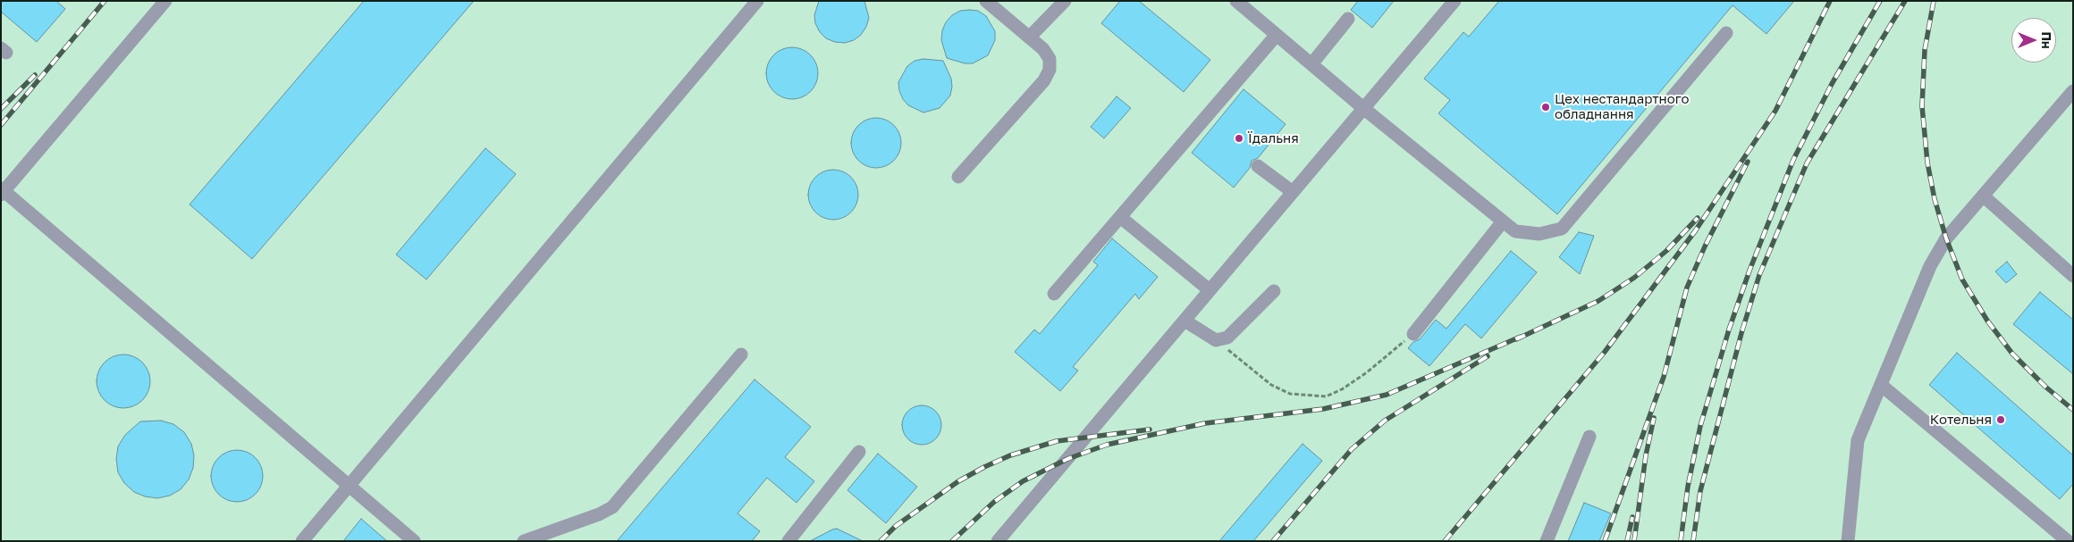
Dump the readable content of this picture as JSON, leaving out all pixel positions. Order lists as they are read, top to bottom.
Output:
{
  "places": ["Цех нестандартного обладнання", "Їдальня", "Котельня"],
  "north": "right"
}
